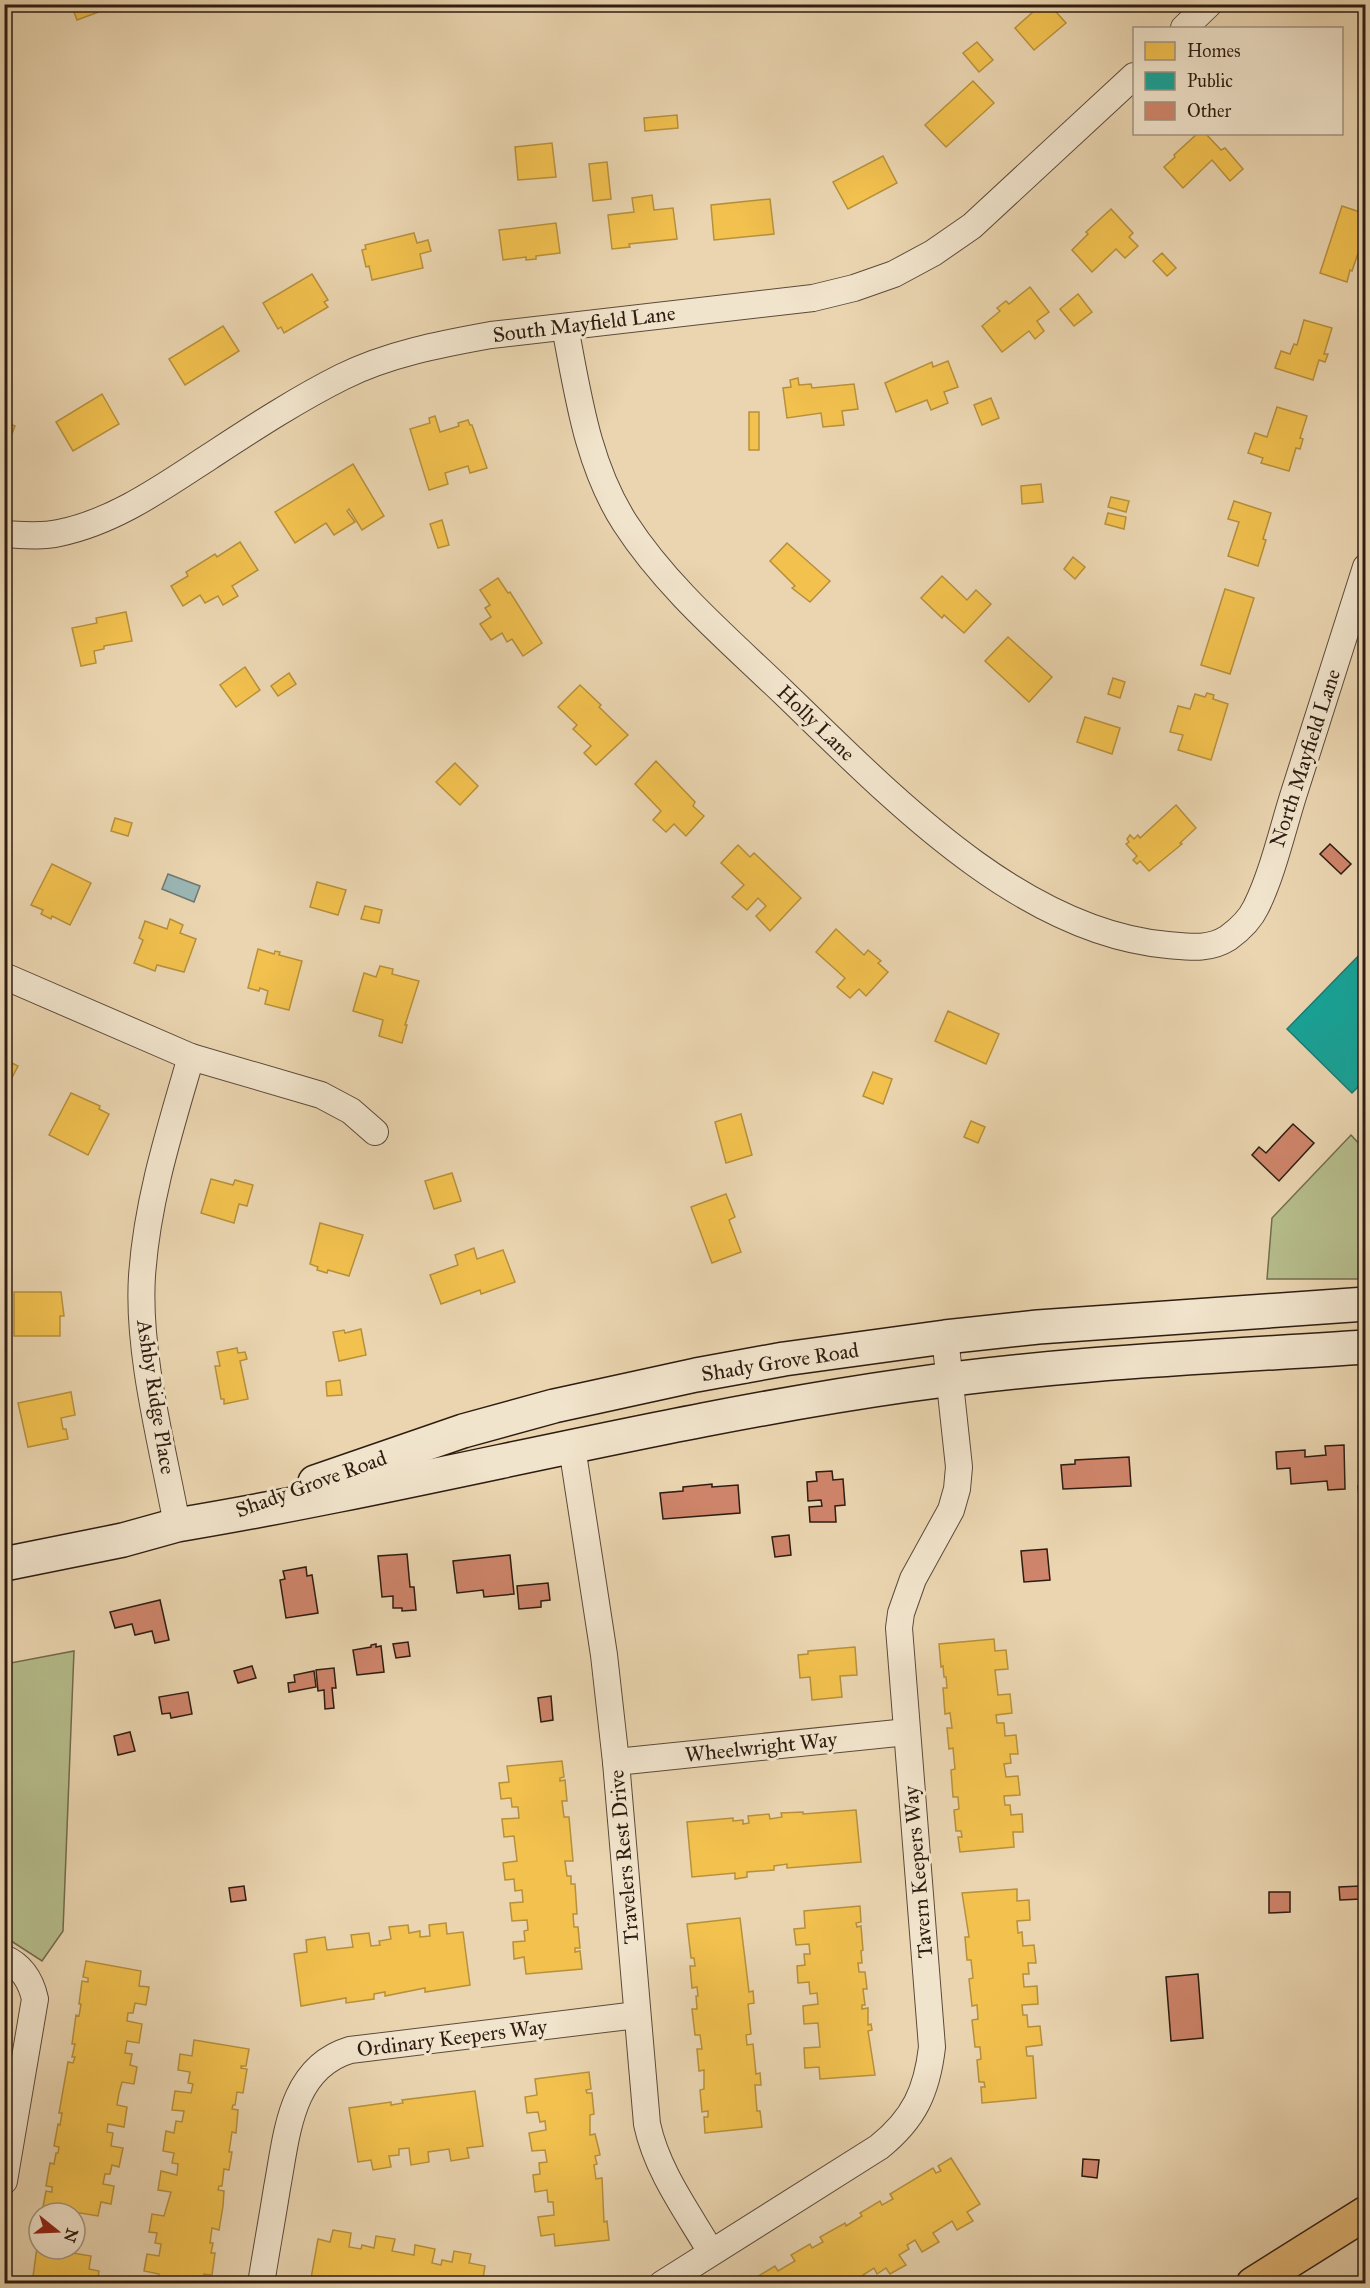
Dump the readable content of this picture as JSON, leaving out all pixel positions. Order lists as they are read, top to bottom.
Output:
{
  "streets": {
    "main road": ["Shady Grove Road"],
    "street": [
      "South Mayfield Lane",
      "Holly Lane",
      "North Mayfield Lane",
      "Ashby Ridge Place",
      "Wheelwright Way",
      "Travelers Rest Drive",
      "Tavern Keepers Way",
      "Ordinary Keepers Way"
    ]
  },
  "crossings": [
    ["South Mayfield Lane", "Holly Lane"],
    ["Holly Lane", "North Mayfield Lane"],
    ["Shady Grove Road", "Ashby Ridge Place"],
    ["Shady Grove Road", "Travelers Rest Drive"],
    ["Shady Grove Road", "Tavern Keepers Way"],
    ["Wheelwright Way", "Travelers Rest Drive"],
    ["Wheelwright Way", "Tavern Keepers Way"],
    ["Travelers Rest Drive", "Tavern Keepers Way"],
    ["Travelers Rest Drive", "Ordinary Keepers Way"]
  ],
  "legend": ["Homes", "Public", "Other"],
  "north": "right"
}
